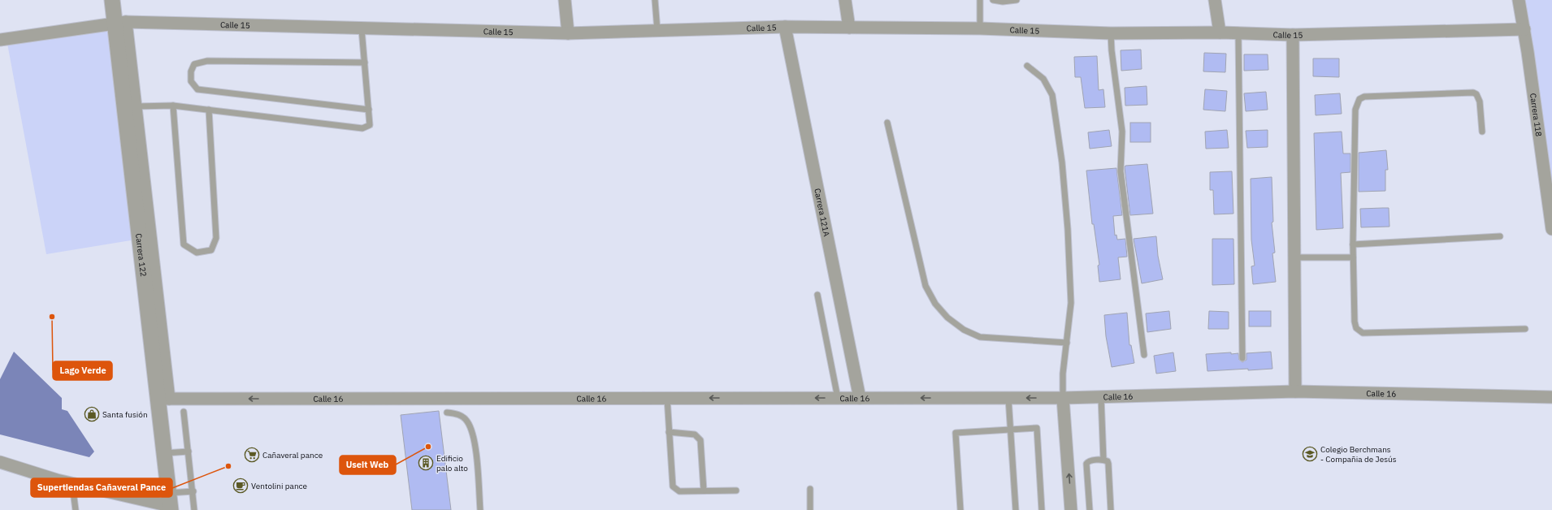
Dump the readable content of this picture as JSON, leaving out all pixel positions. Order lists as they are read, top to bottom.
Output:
{
  "streets": {
    "street": [
      "Calle 15",
      "Carrera 118",
      "Carrera 121A",
      "Carrera 122",
      "Calle 16"
    ]
  },
  "crossings": [
    ["Calle 15", "Carrera 118"],
    ["Calle 15", "Carrera 121A"],
    ["Calle 15", "Carrera 122"],
    ["Carrera 121A", "Calle 16"],
    ["Carrera 122", "Calle 16"]
  ],
  "one_way": ["Calle 16"],
  "places": {
    "other": ["Lago Verde", "Useit Web", "Supertiendas Cañaveral Pance"],
    "shop": ["Santa fusión"],
    "school or university": ["Colegio Berchmans - Compañia de Jesús"],
    "supermarket": ["Cañaveral pance"],
    "building": ["Edificio palo alto"],
    "cafe": ["Ventolini pance"]
  }
}
